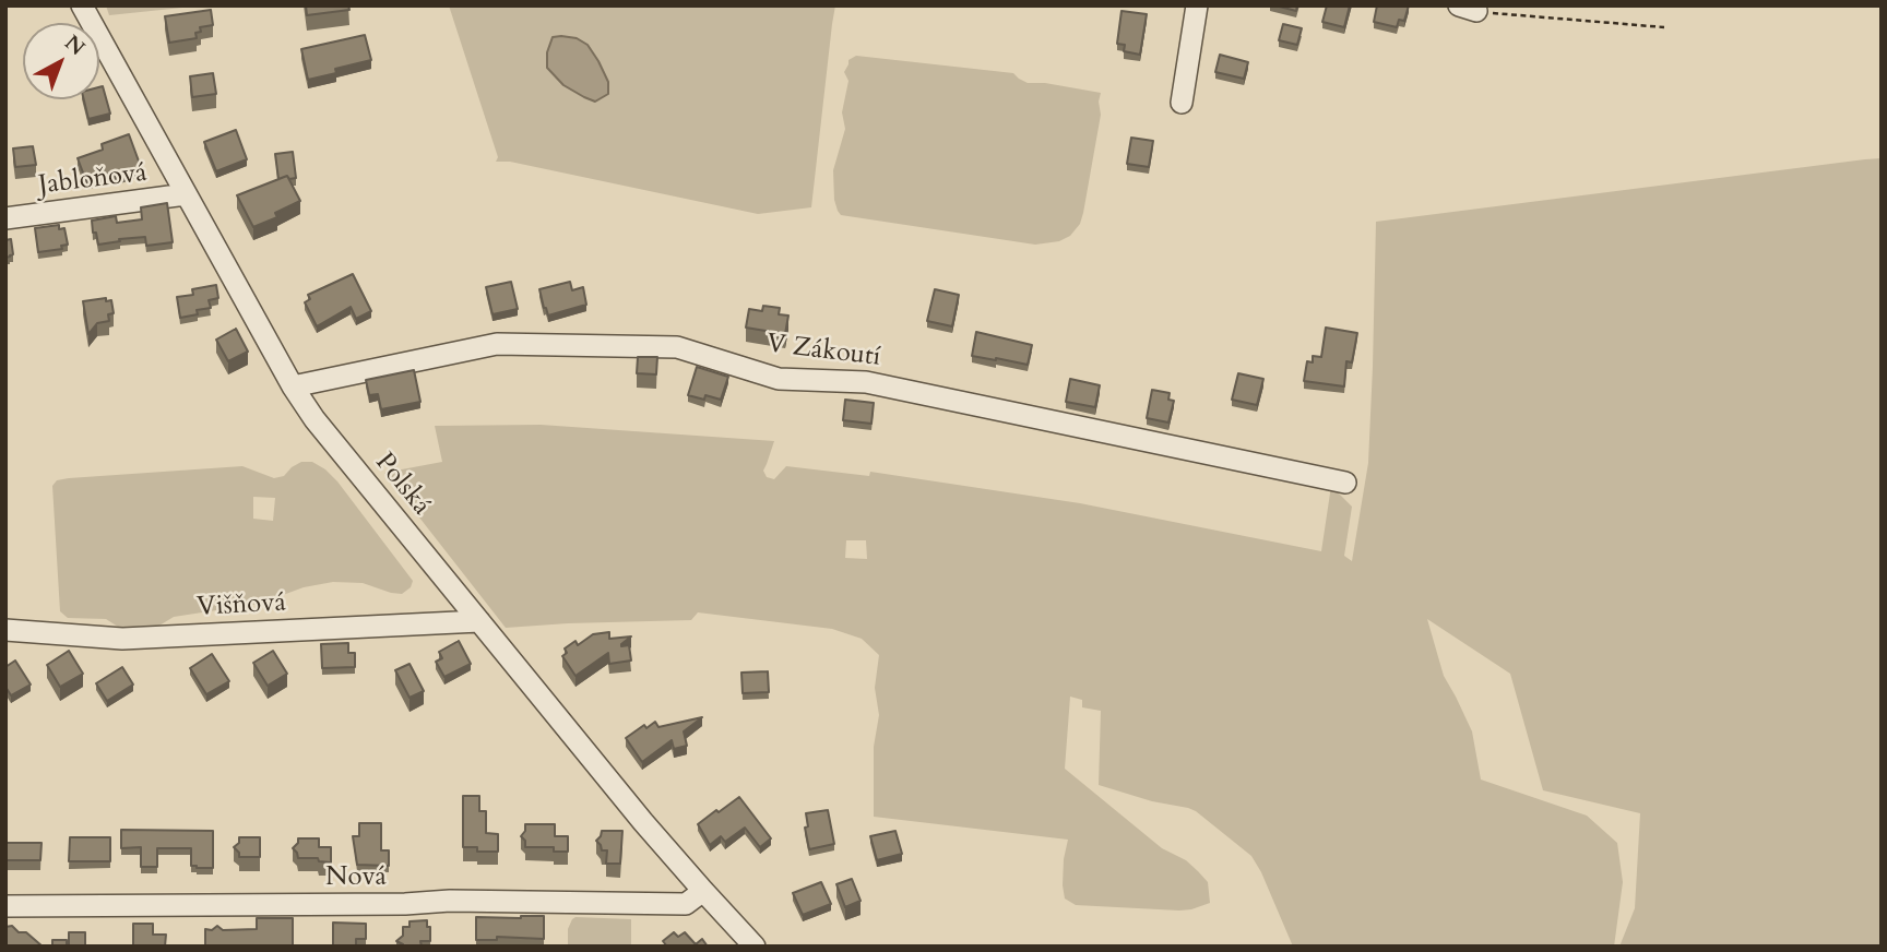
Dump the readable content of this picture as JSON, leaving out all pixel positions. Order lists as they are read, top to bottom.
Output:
{
  "streets": {
    "street": [
      "Jabloňová",
      "V Zákoutí",
      "Polská",
      "Višňová",
      "Nová"
    ]
  },
  "crossings": [
    ["Jabloňová", "Polská"],
    ["V Zákoutí", "Polská"],
    ["Polská", "Višňová"],
    ["Polská", "Nová"]
  ],
  "north": "top right"
}
